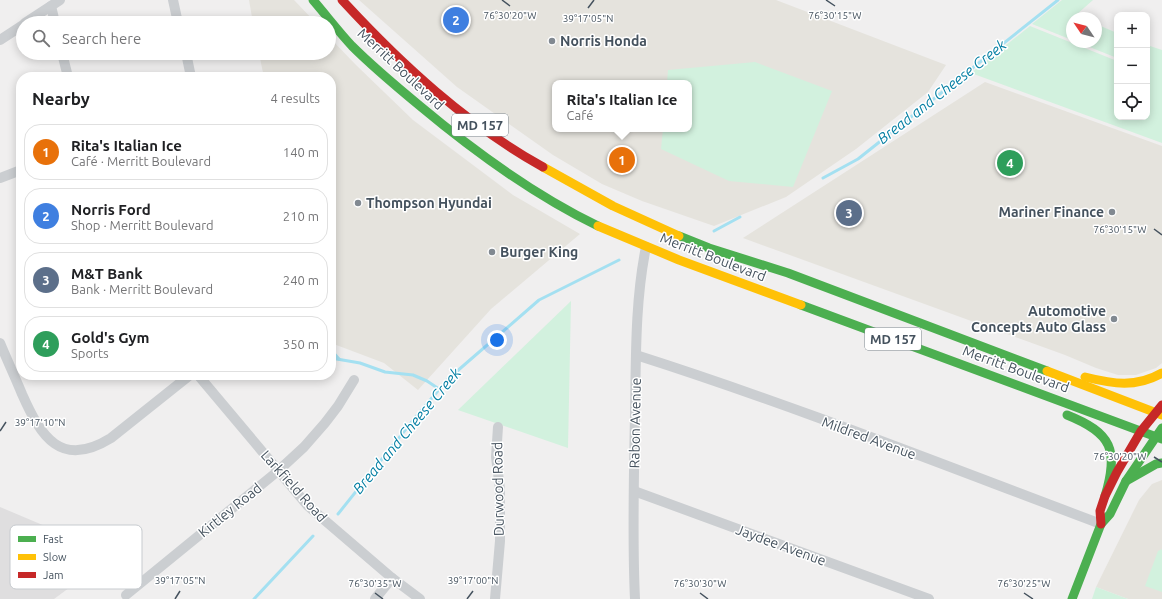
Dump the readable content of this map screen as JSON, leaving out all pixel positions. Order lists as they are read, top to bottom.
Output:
{
  "streets": {
    "main road": ["Merritt Boulevard", "MD 157"],
    "street": [
      "Rabon Avenue",
      "Mildred Avenue",
      "Larkfield Road",
      "Durwood Road",
      "Kirtley Road",
      "Jaydee Avenue"
    ]
  },
  "crossings": [
    ["Merritt Boulevard", "Rabon Avenue"],
    ["Rabon Avenue", "Mildred Avenue"],
    ["Rabon Avenue", "Jaydee Avenue"],
    ["Larkfield Road", "Kirtley Road"]
  ],
  "water": ["Bread and Cheese Creek"],
  "places": [
    "Norris Honda",
    "Thompson Hyundai",
    "Mariner Finance",
    "Burger King",
    "Automotive Concepts Auto Glass"
  ],
  "legend": ["Fast", "Slow", "Jam"],
  "north": "top left",
  "page": {
    "pins": [
      "2",
      "1",
      "4",
      "3"
    ],
    "map_buttons": ["+", "−"],
    "search": "Search here",
    "heading": ["Nearby", "4 results"],
    "popup": ["Rita's Italian Ice", "Café"],
    "list": [
      {
        "mark": "1",
        "name": "Rita's Italian Ice",
        "note": "Café · Merritt Boulevard",
        "value": "140 m"
      },
      {
        "mark": "2",
        "name": "Norris Ford",
        "note": "Shop · Merritt Boulevard",
        "value": "210 m"
      },
      {
        "mark": "3",
        "name": "M&T Bank",
        "note": "Bank · Merritt Boulevard",
        "value": "240 m"
      },
      {
        "mark": "4",
        "name": "Gold's Gym",
        "note": "Sports",
        "value": "350 m"
      }
    ]
  },
  "coordinates": [
    "76°30'20\"W",
    "76°30'15\"W",
    "39°17'05\"N",
    "39°17'10\"N",
    "39°17'00\"N",
    "76°30'35\"W",
    "76°30'30\"W",
    "76°30'25\"W"
  ]
}
